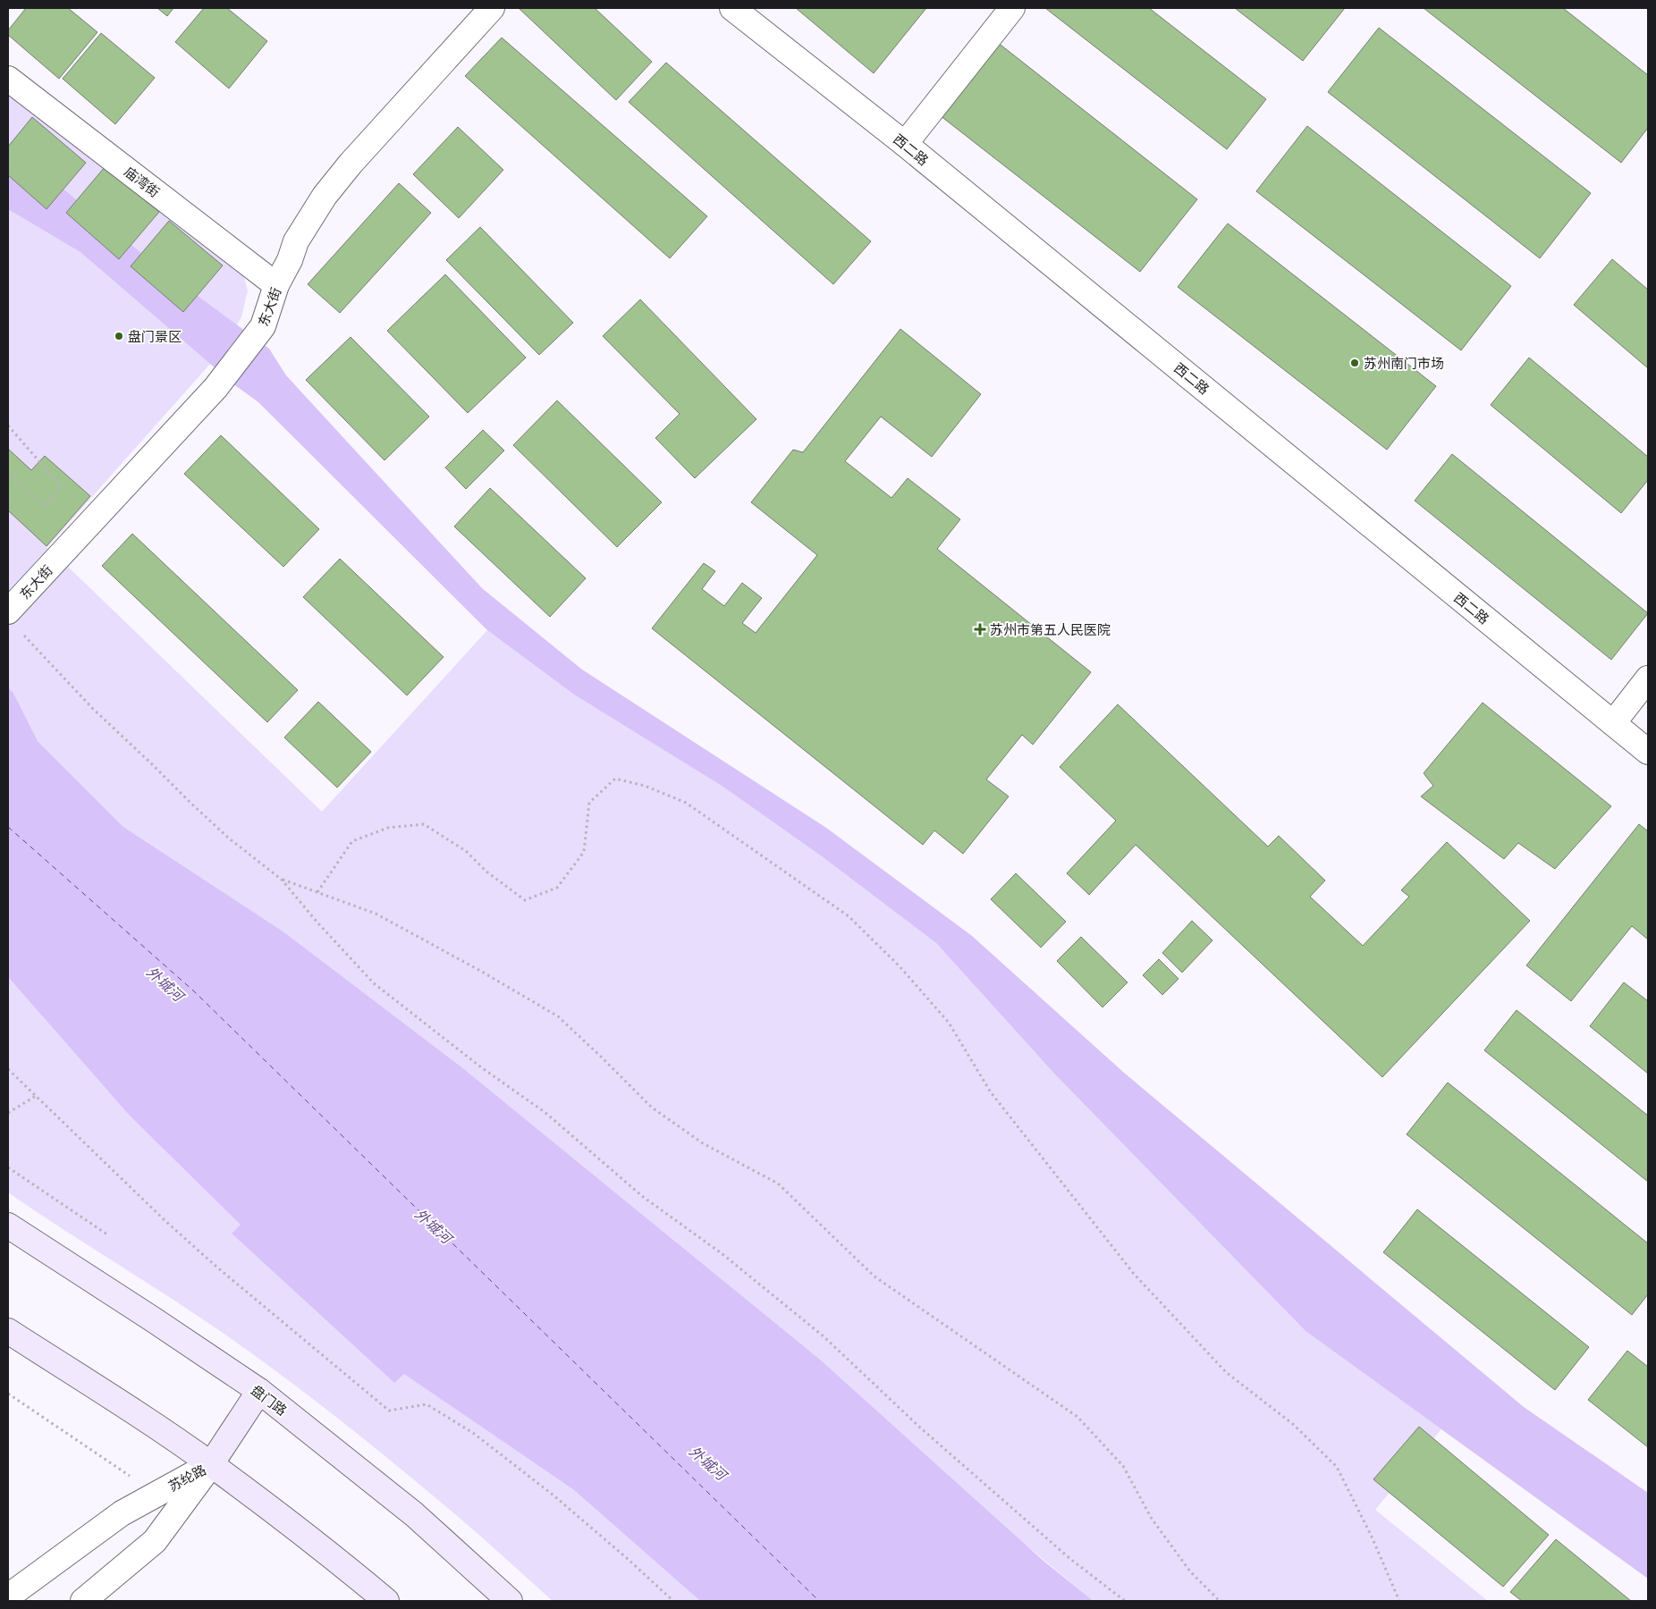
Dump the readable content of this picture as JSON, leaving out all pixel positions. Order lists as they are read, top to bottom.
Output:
{
  "streets": {
    "main road": ["盘门路"],
    "street": [
      "西二路",
      "庙湾街",
      "东大街",
      "苏纶路"
    ]
  },
  "crossings": [
    ["庙湾街", "东大街"]
  ],
  "water": ["外城河"],
  "places": {
    "other": ["盘门景区", "苏州南门市场"],
    "health": ["苏州市第五人民医院"]
  }
}
